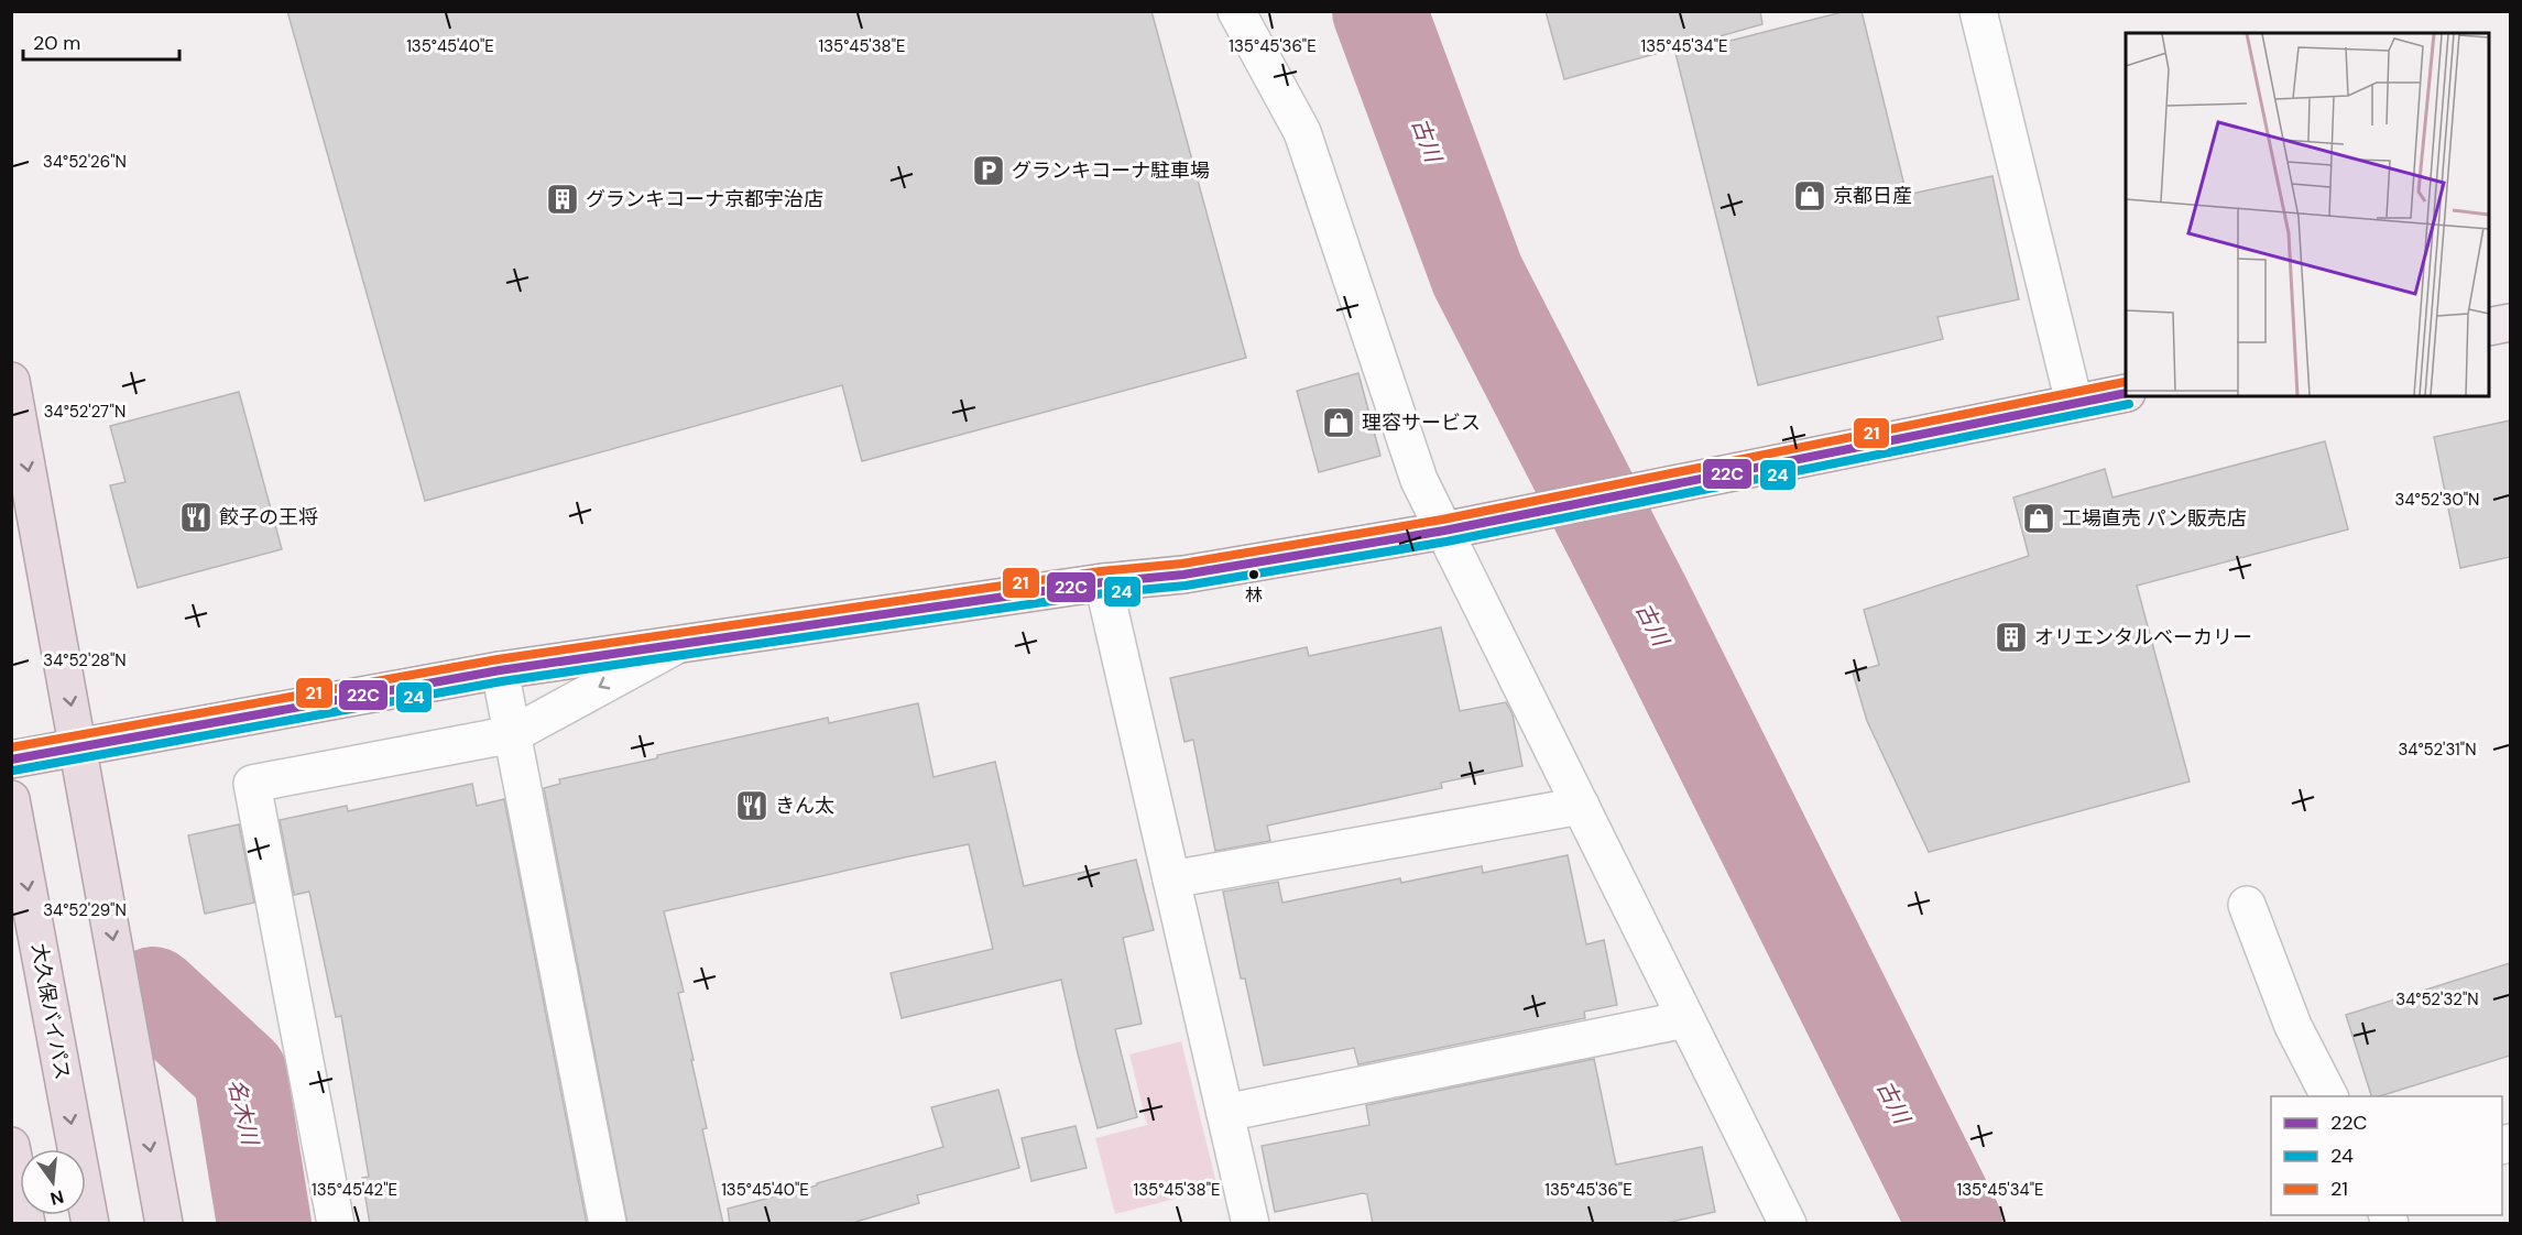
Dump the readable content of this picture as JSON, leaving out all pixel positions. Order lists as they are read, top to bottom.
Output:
{
  "streets": {
    "highway": ["大久保バイパス"]
  },
  "water": ["古川", "名木川"],
  "places": {
    "parking": ["グランキコーナ駐車場"],
    "shop": ["京都日産", "理容サービス", "工場直売 パン販売店"],
    "building": ["グランキコーナ京都宇治店", "オリエンタルベーカリー"],
    "restaurant": ["餃子の王将", "きん太"],
    "other": ["林"]
  },
  "lines": ["transit line 21", "transit line 22C", "transit line 24"],
  "legend": ["22C", "24", "21"],
  "scale_bar": "20 m",
  "north": "bottom",
  "coordinates": [
    "135°45'40\"E",
    "135°45'38\"E",
    "135°45'36\"E",
    "135°45'34\"E",
    "34°52'26\"N",
    "34°52'27\"N",
    "34°52'30\"N",
    "34°52'28\"N",
    "34°52'31\"N",
    "34°52'29\"N",
    "34°52'32\"N",
    "135°45'42\"E"
  ]
}
